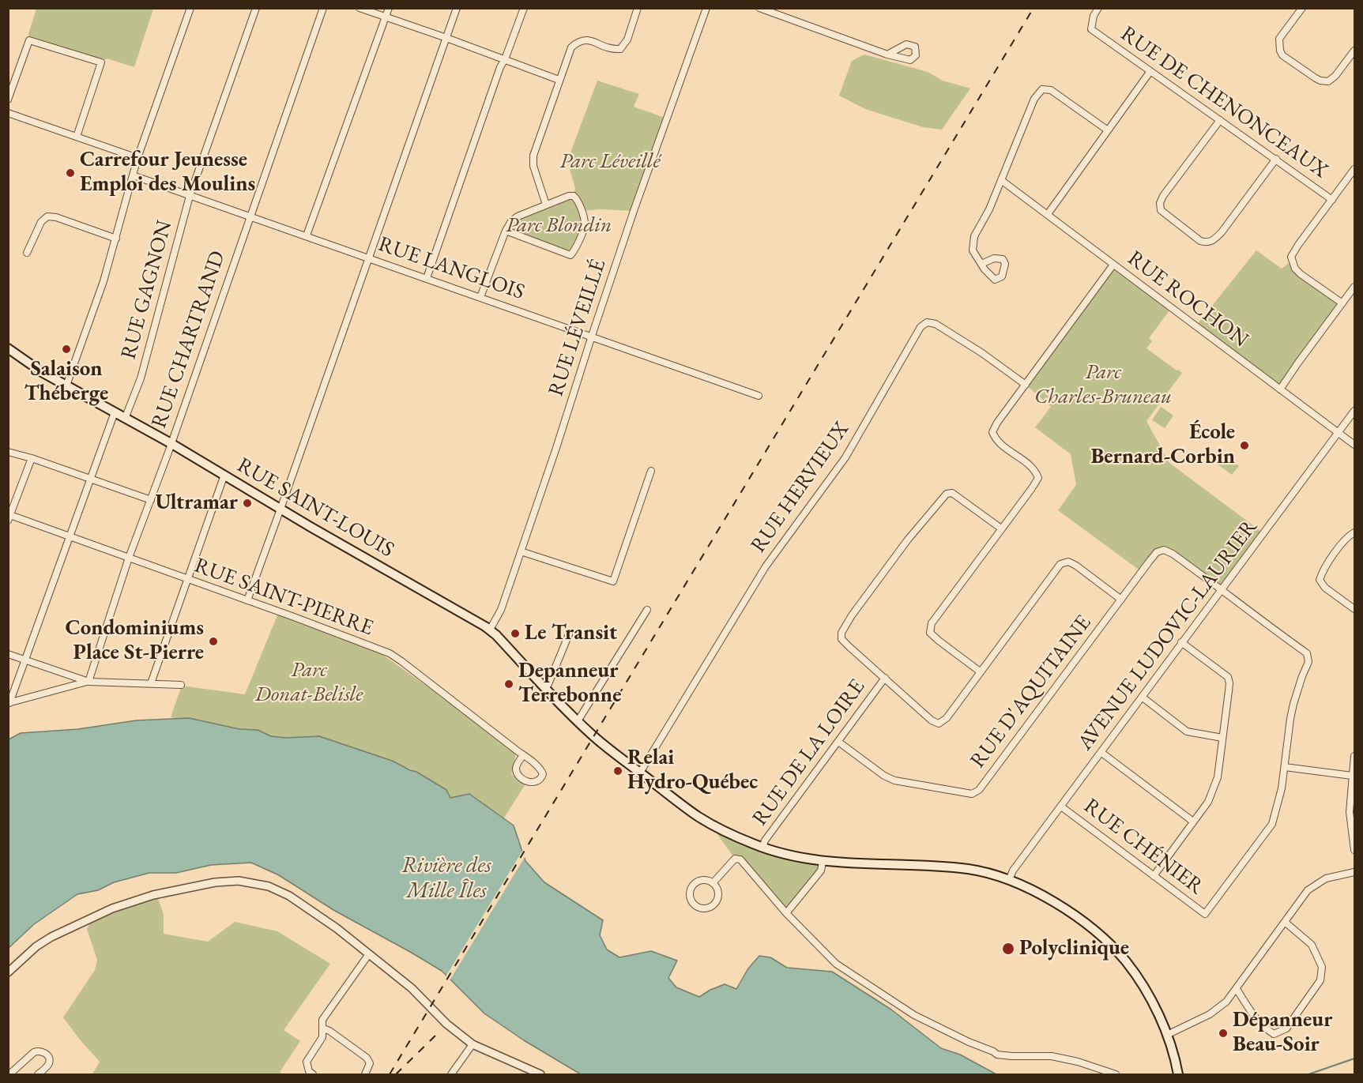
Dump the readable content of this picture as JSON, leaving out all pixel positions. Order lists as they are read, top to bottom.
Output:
{
  "streets": {
    "main road": ["RUE SAINT-LOUIS"],
    "street": [
      "RUE DE CHENONCEAUX",
      "RUE LANGLOIS",
      "RUE GAGNON",
      "RUE ROCHON",
      "RUE LÉVEILLÉ",
      "RUE CHARTRAND",
      "RUE HERVIEUX",
      "RUE SAINT-PIERRE",
      "AVENUE LUDOVIC-LAURIER",
      "RUE D'AQUITAINE",
      "RUE DE LA LOIRE",
      "RUE CHÉNIER"
    ]
  },
  "crossings": [
    ["RUE LANGLOIS", "RUE GAGNON"],
    ["RUE LANGLOIS", "RUE LÉVEILLÉ"],
    ["RUE LANGLOIS", "RUE CHARTRAND"],
    ["RUE GAGNON", "RUE SAINT-LOUIS"],
    ["RUE ROCHON", "AVENUE LUDOVIC-LAURIER"],
    ["RUE LÉVEILLÉ", "RUE SAINT-LOUIS"],
    ["RUE CHARTRAND", "RUE SAINT-LOUIS"],
    ["RUE CHARTRAND", "RUE SAINT-PIERRE"],
    ["RUE HERVIEUX", "RUE SAINT-LOUIS"],
    ["RUE SAINT-LOUIS", "AVENUE LUDOVIC-LAURIER"],
    ["RUE SAINT-LOUIS", "RUE DE LA LOIRE"],
    ["AVENUE LUDOVIC-LAURIER", "RUE D'AQUITAINE"],
    ["AVENUE LUDOVIC-LAURIER", "RUE CHÉNIER"],
    ["RUE D'AQUITAINE", "RUE DE LA LOIRE"]
  ],
  "water": ["Rivière des Mille Îles"],
  "parks": [
    "Parc Léveillé",
    "Parc Blondin",
    "Parc Charles-Bruneau",
    "Parc Donat-Belisle"
  ],
  "places": [
    "Carrefour Jeunesse Emploi des Moulins",
    "Salaison Théberge",
    "École Bernard-Corbin",
    "Ultramar",
    "Le Transit",
    "Condominiums Place St-Pierre",
    "Depanneur Terrebonne",
    "Relai Hydro-Québec",
    "Polyclinique",
    "Dépanneur Beau-Soir"
  ]
}
